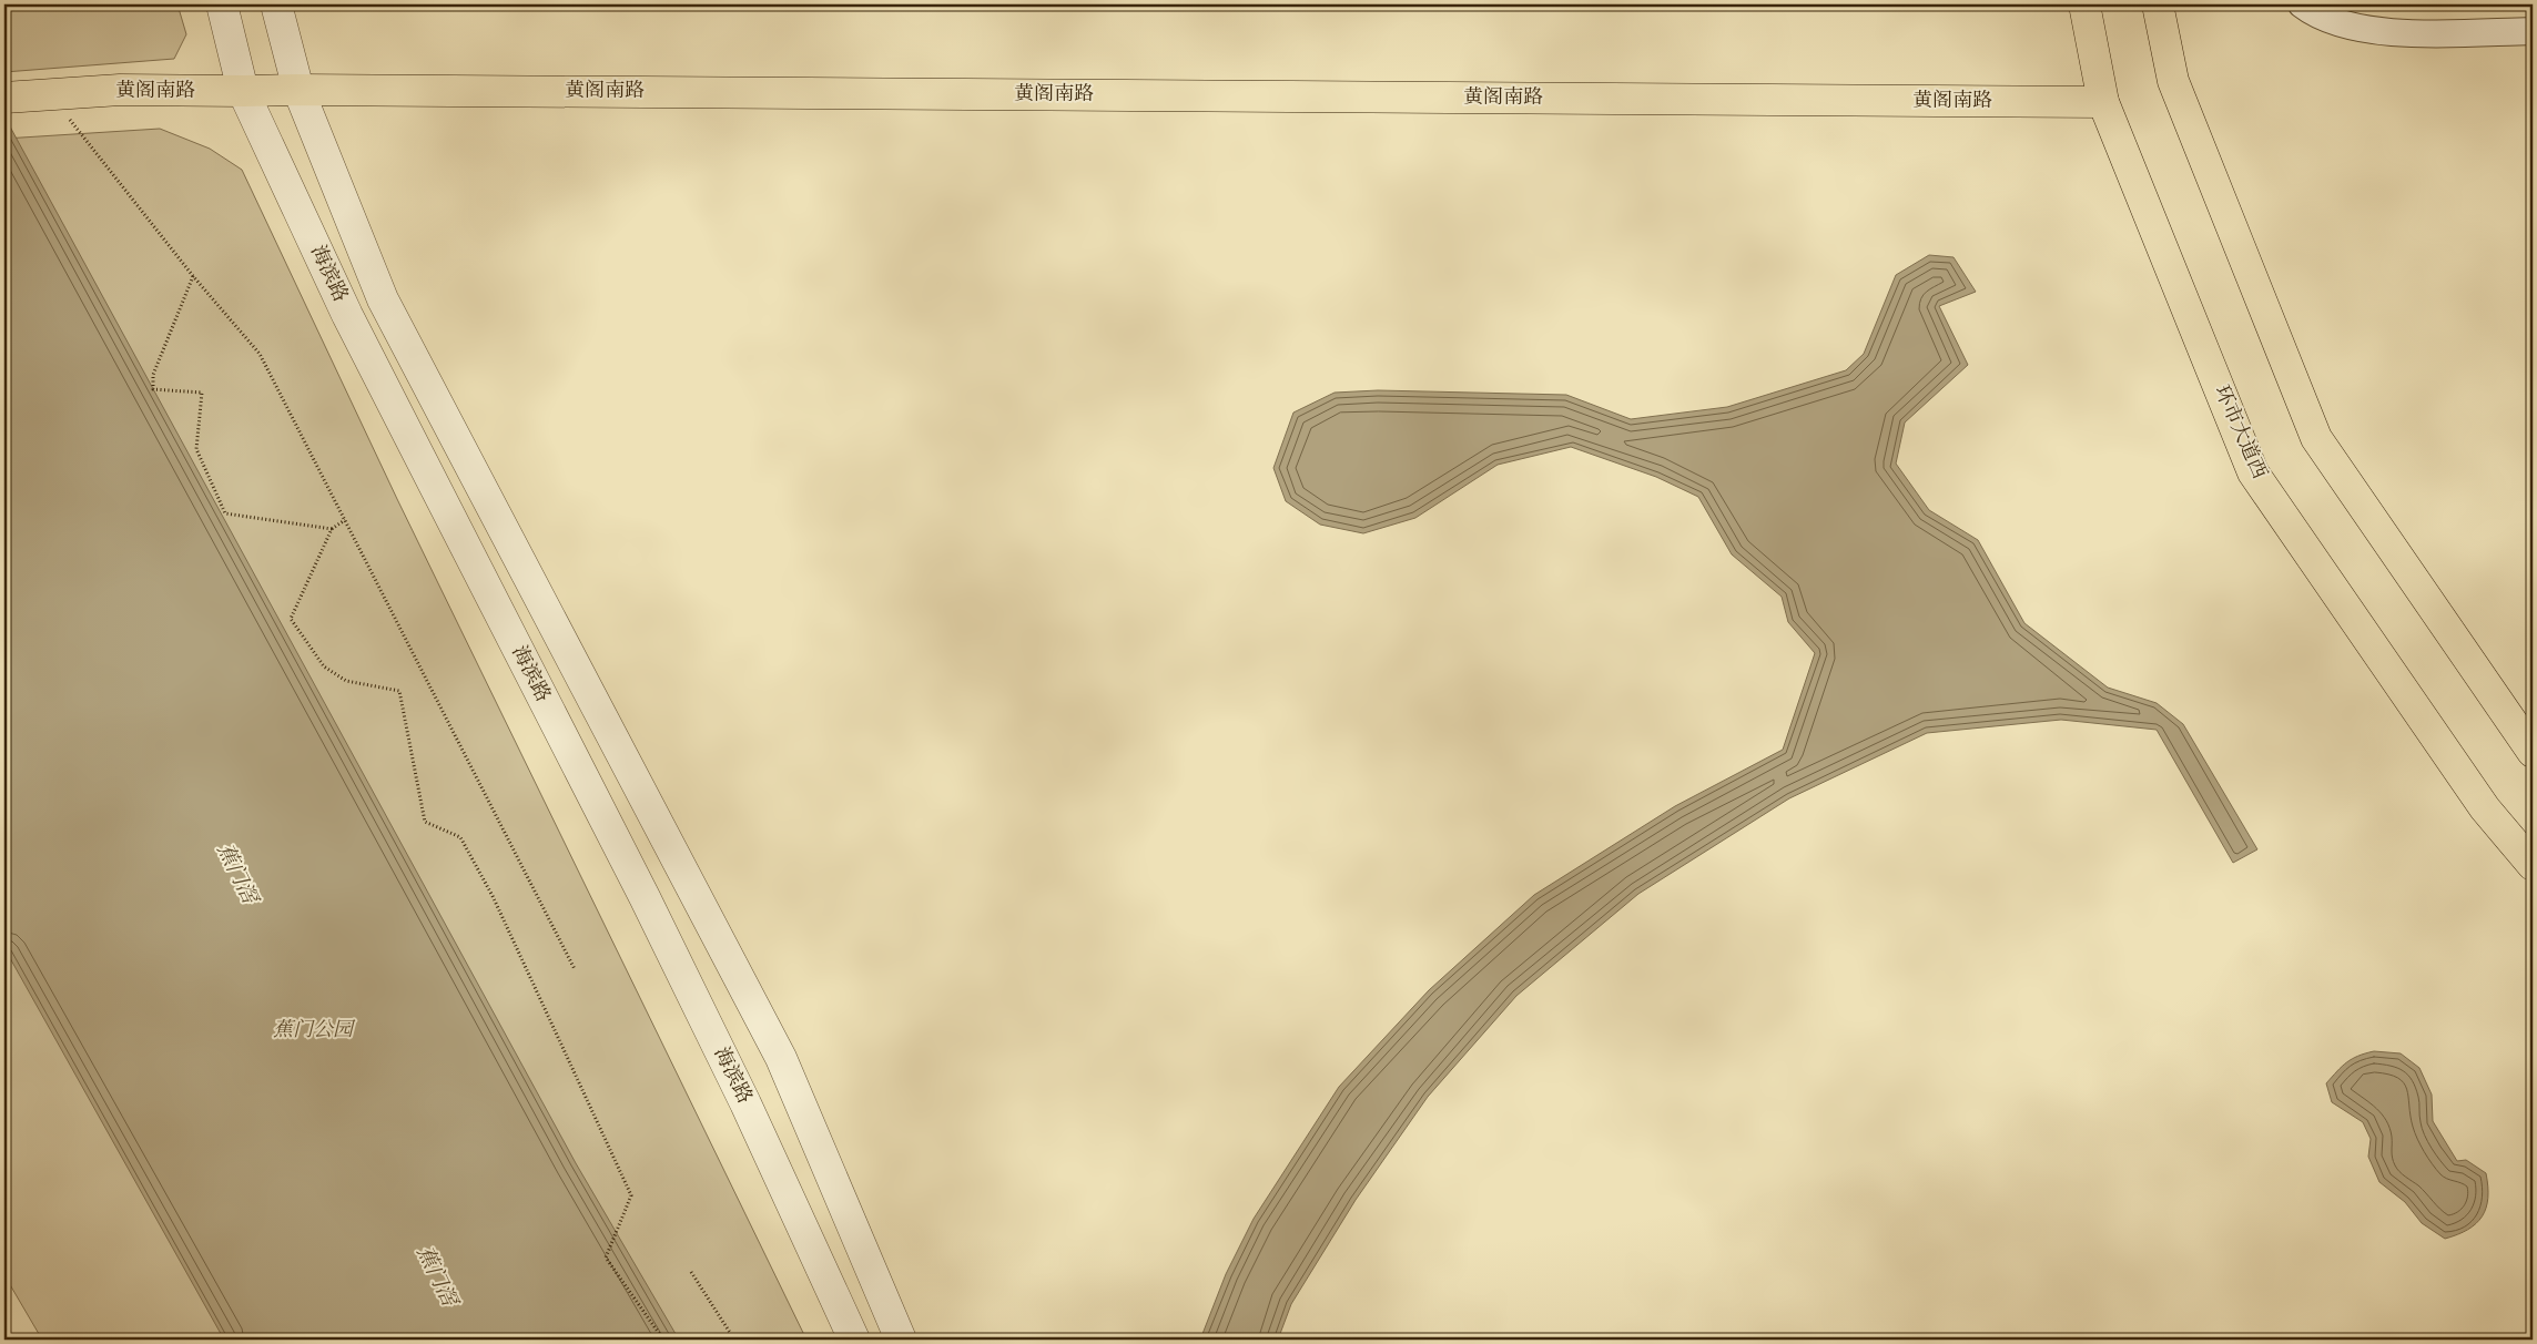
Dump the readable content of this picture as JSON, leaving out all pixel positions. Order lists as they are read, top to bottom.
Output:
{
  "streets": {
    "main road": ["黄阁南路", "环市大道西"],
    "street": ["海滨路"]
  },
  "crossings": [
    ["黄阁南路", "海滨路"],
    ["黄阁南路", "环市大道西"]
  ],
  "water": ["蕉门滘"],
  "parks": ["蕉门公园"]
}
